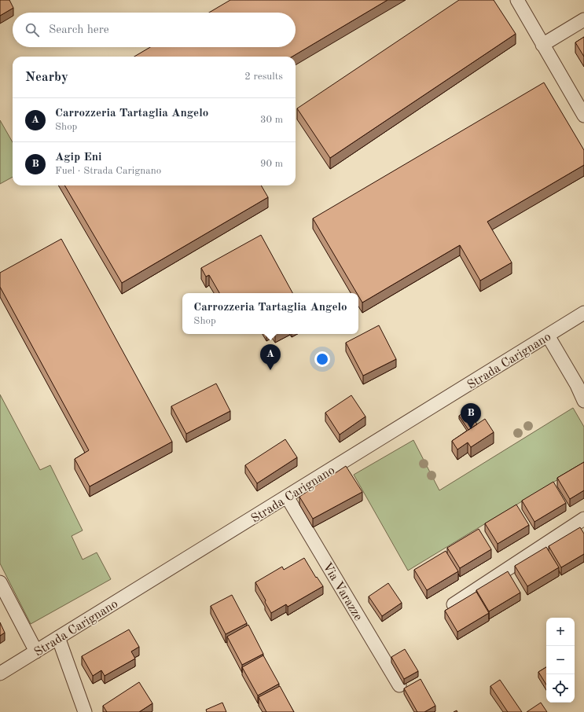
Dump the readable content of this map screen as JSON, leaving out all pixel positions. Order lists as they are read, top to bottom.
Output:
{
  "streets": {
    "street": ["Strada Carignano", "Via Varazze"]
  },
  "crossings": [
    ["Strada Carignano", "Via Varazze"]
  ],
  "page": {
    "search": "Search here",
    "heading": ["Nearby", "2 results"],
    "list": [
      {
        "mark": "A",
        "name": "Carrozzeria Tartaglia Angelo",
        "note": "Shop",
        "value": "30 m"
      },
      {
        "mark": "B",
        "name": "Agip Eni",
        "note": "Fuel · Strada Carignano",
        "value": "90 m"
      }
    ],
    "popup": ["Carrozzeria Tartaglia Angelo", "Shop"],
    "pins": ["A", "B"],
    "map_buttons": ["+", "−"]
  }
}
